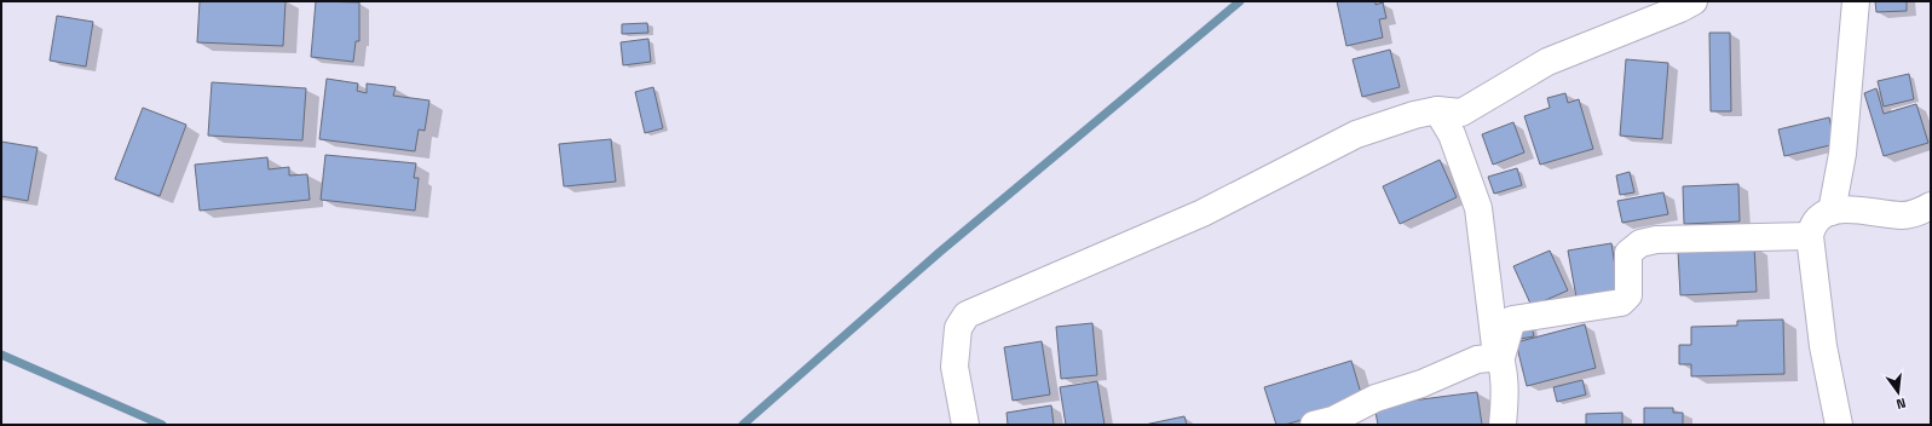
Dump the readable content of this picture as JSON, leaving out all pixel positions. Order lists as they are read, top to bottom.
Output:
{
  "north": "bottom"
}
